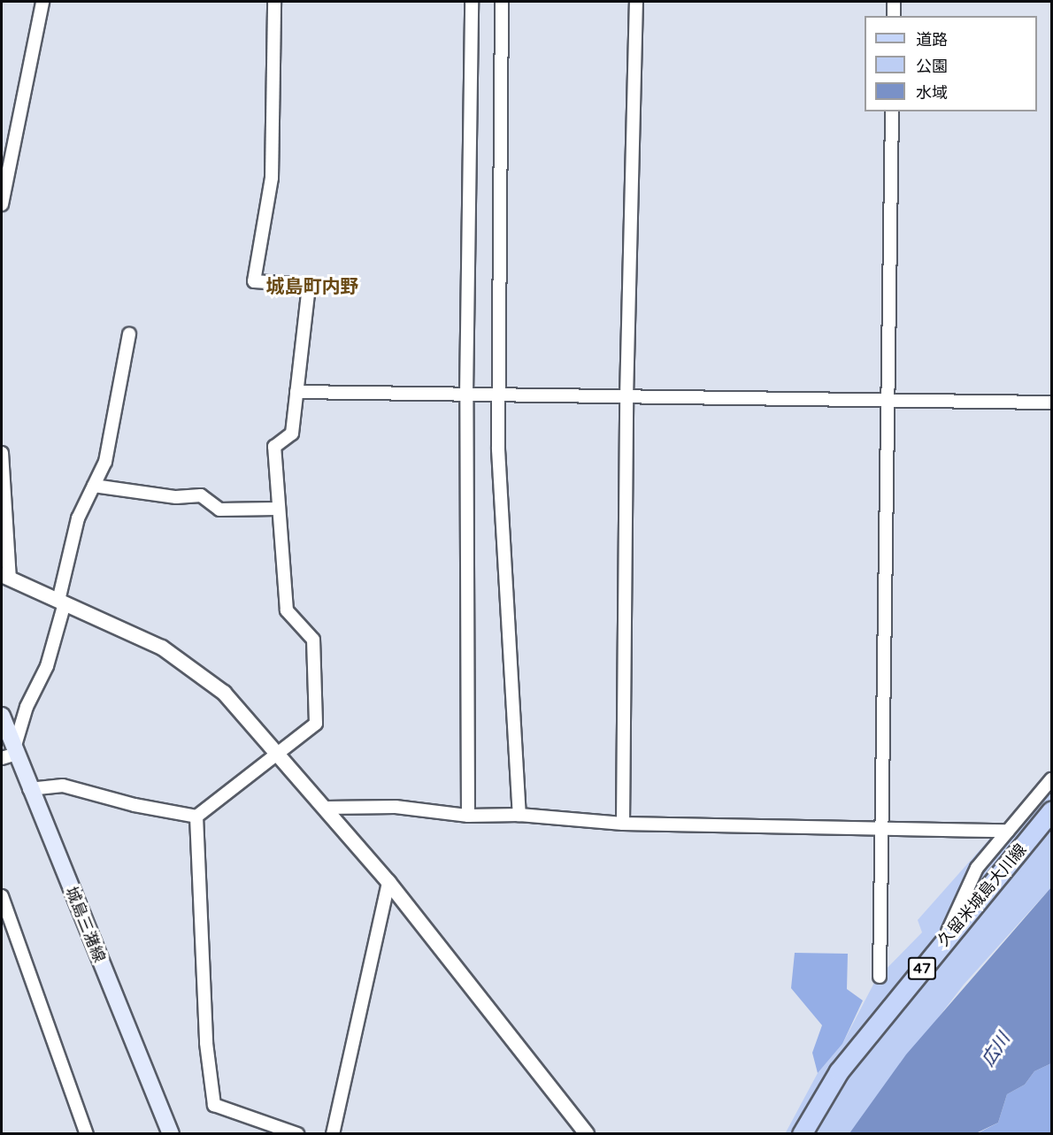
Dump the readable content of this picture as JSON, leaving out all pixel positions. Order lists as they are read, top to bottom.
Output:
{
  "streets": {
    "main road": ["久留米城島大川線", "城島三潴線", "47"]
  },
  "districts": ["城島町内野"],
  "water": ["広川"],
  "legend": ["道路", "公園", "水域"]
}
